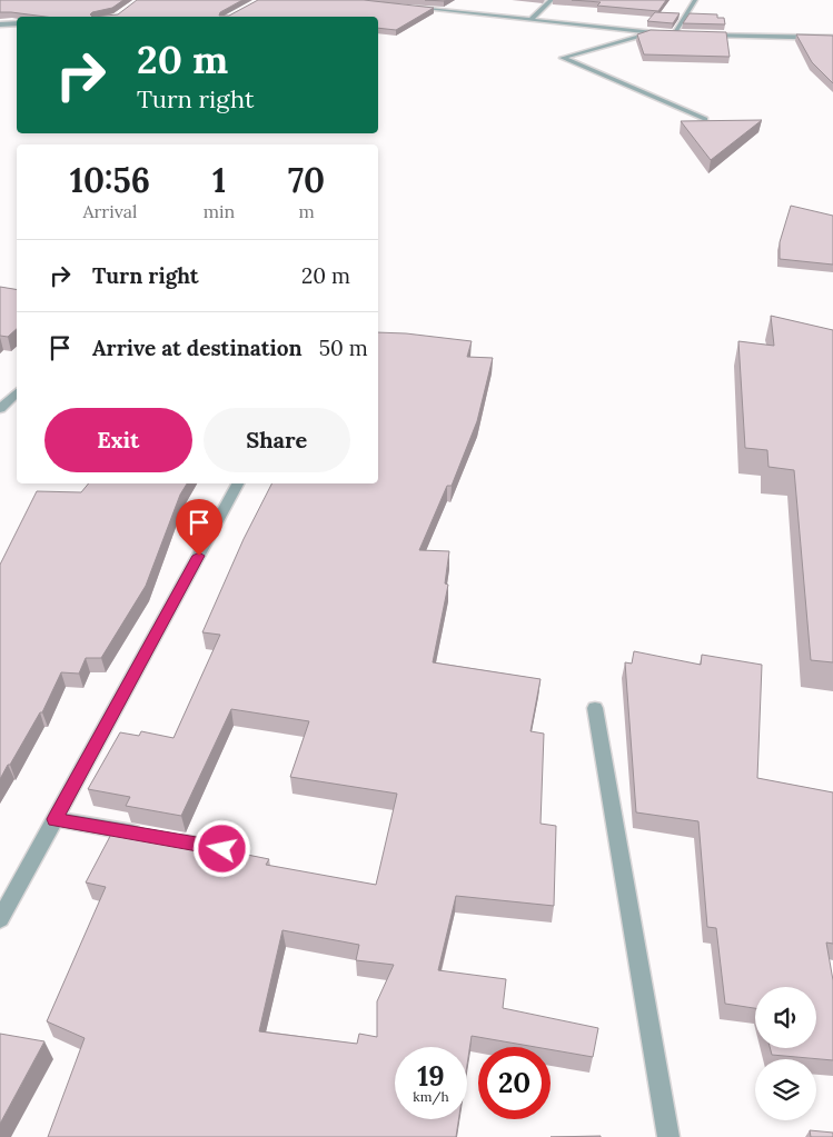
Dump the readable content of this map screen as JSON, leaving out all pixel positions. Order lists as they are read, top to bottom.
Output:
{
  "page": {
    "turn": ["20 m", "Turn right"],
    "eta": [
      "10:56",
      "Arrival",
      "1",
      "min",
      "70",
      "m"
    ],
    "list": [
      {
        "name": "Turn right",
        "value": "20 m"
      },
      {
        "name": "Arrive at destination",
        "value": "50 m"
      }
    ],
    "buttons": ["Exit", "Share"],
    "speed": "19 km/h",
    "limit": "20"
  }
}
